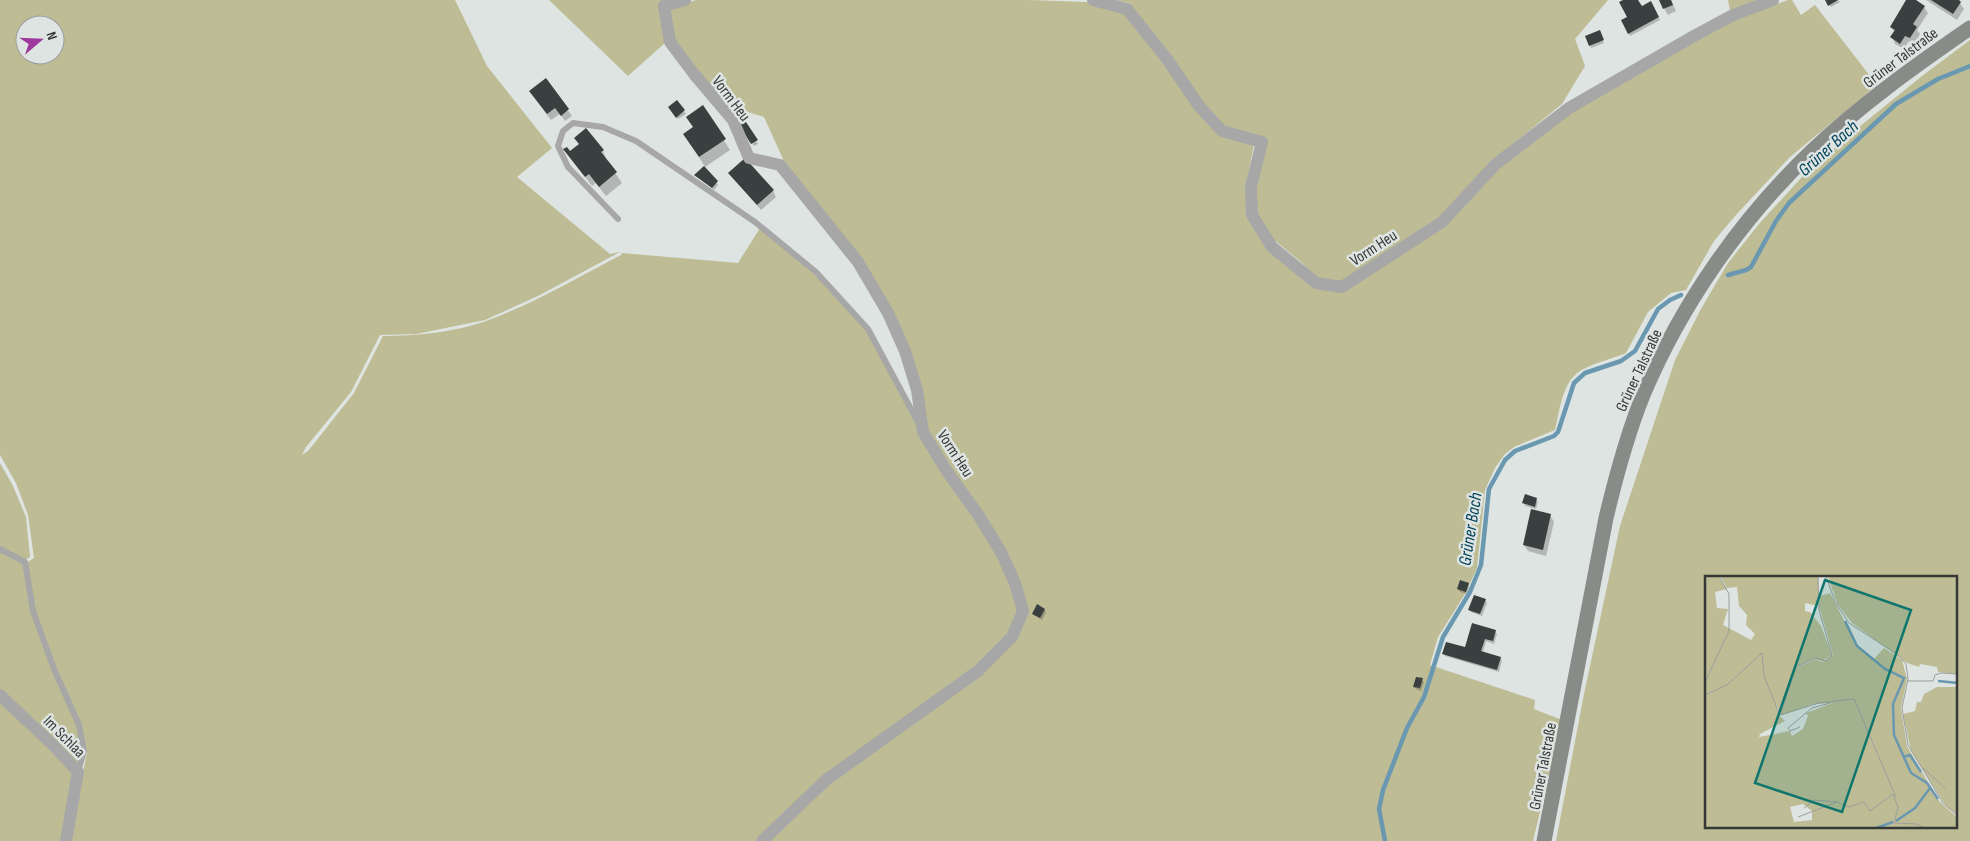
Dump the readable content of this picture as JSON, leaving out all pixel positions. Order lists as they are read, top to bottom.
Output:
{
  "streets": {
    "main road": ["Grüner Talstraße"],
    "street": ["Vorm Heu", "Im Schlaa"]
  },
  "water": ["Grüner Bach"],
  "north": "right"
}
